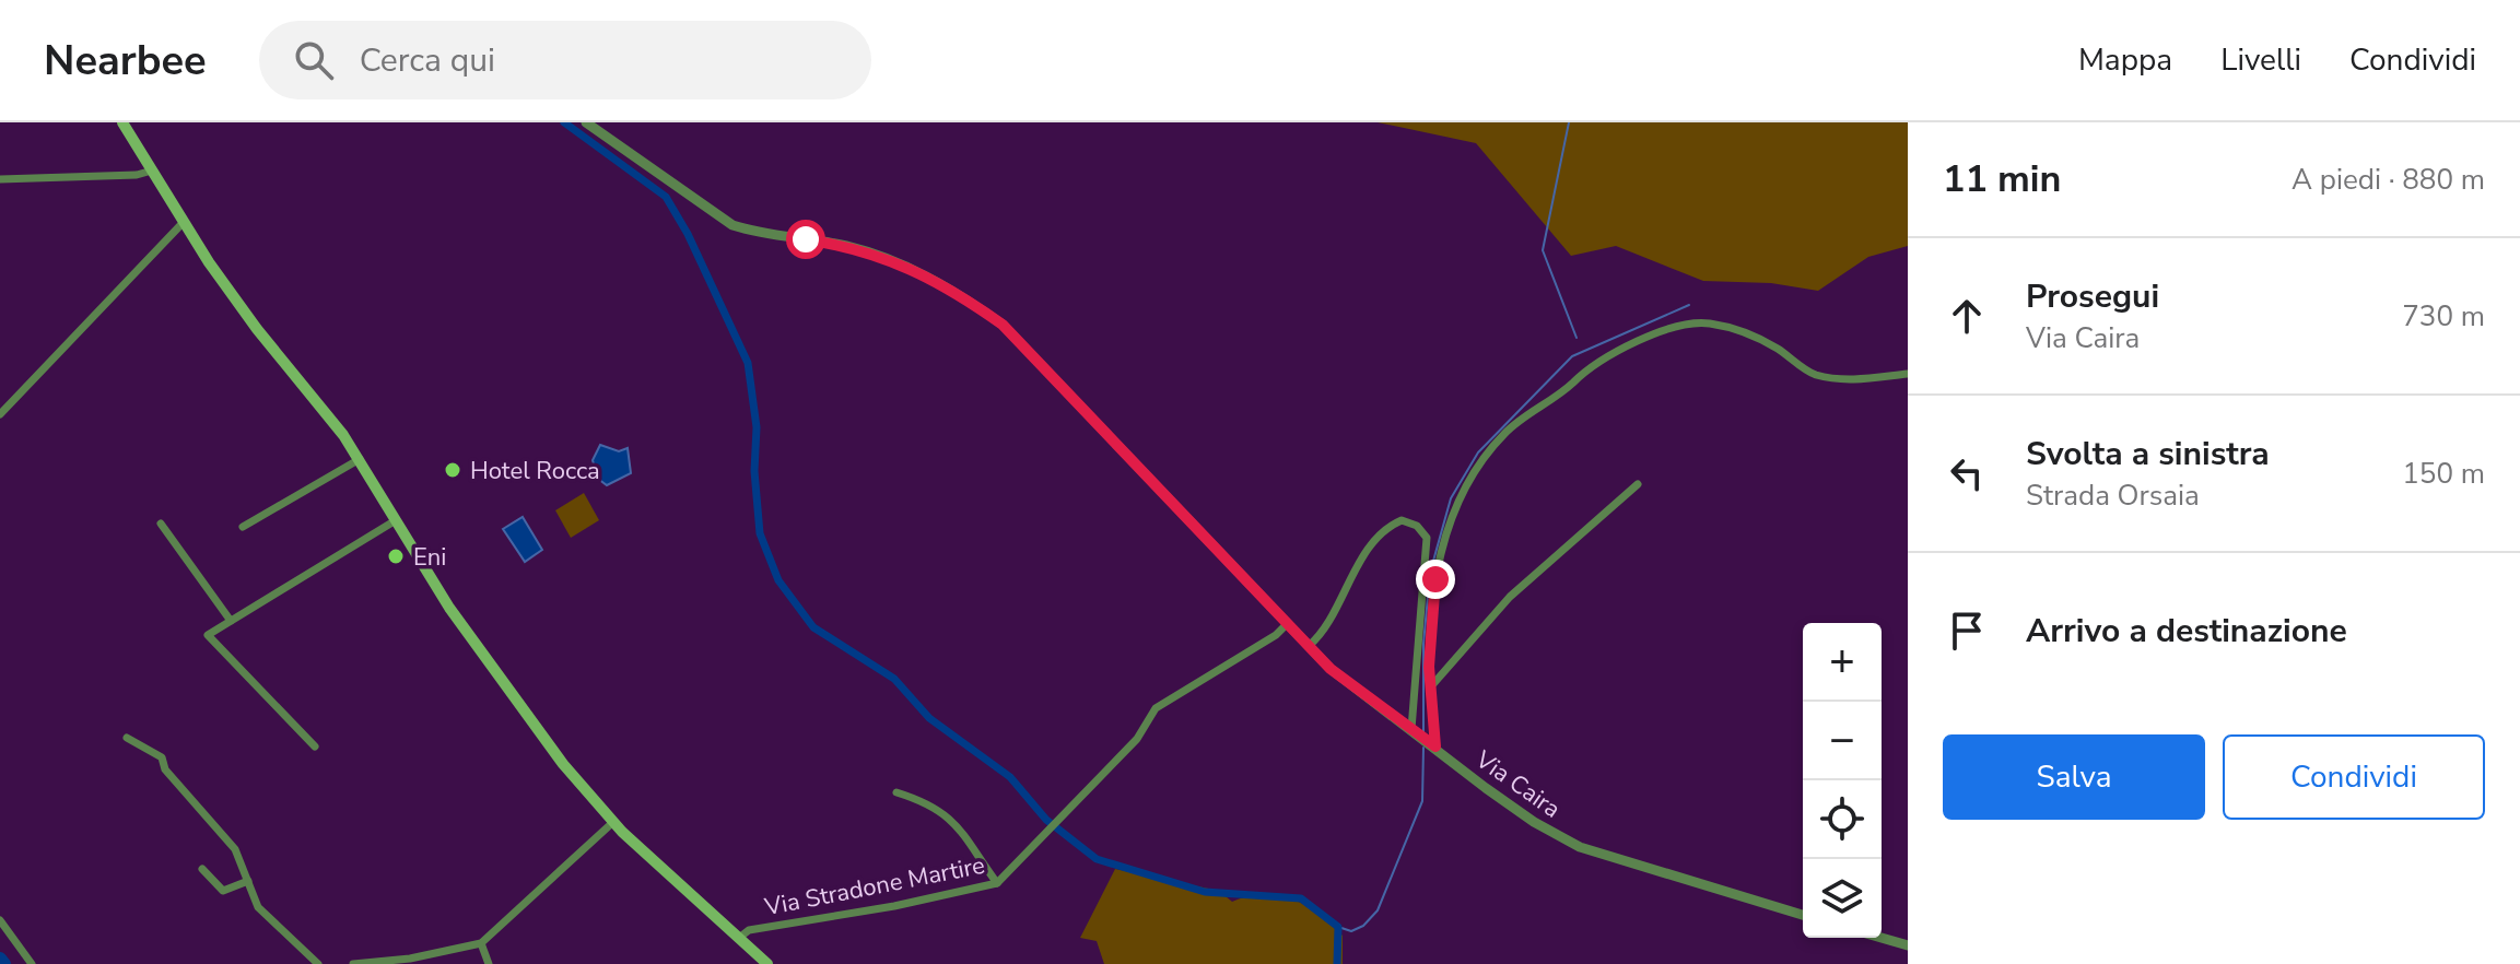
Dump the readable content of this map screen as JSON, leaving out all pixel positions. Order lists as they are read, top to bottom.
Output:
{
  "streets": {
    "street": ["Via Caira", "Via Stradone Martire"]
  },
  "crossings": [
    ["Via Caira", "Via Stradone Martire"]
  ],
  "places": ["Hotel Rocca", "Eni"],
  "page": {
    "header": "Nearbee",
    "search": "Cerca qui",
    "nav": ["Mappa", "Livelli", "Condividi"],
    "heading": ["11 min", "A piedi · 880 m"],
    "list": [
      ["Prosegui", "Via Caira", "730 m"],
      ["Svolta a sinistra", "Strada Orsaia", "150 m"],
      "Arrivo a destinazione"
    ],
    "map_buttons": ["+", "−"],
    "buttons": ["Salva", "Condividi"]
  }
}
